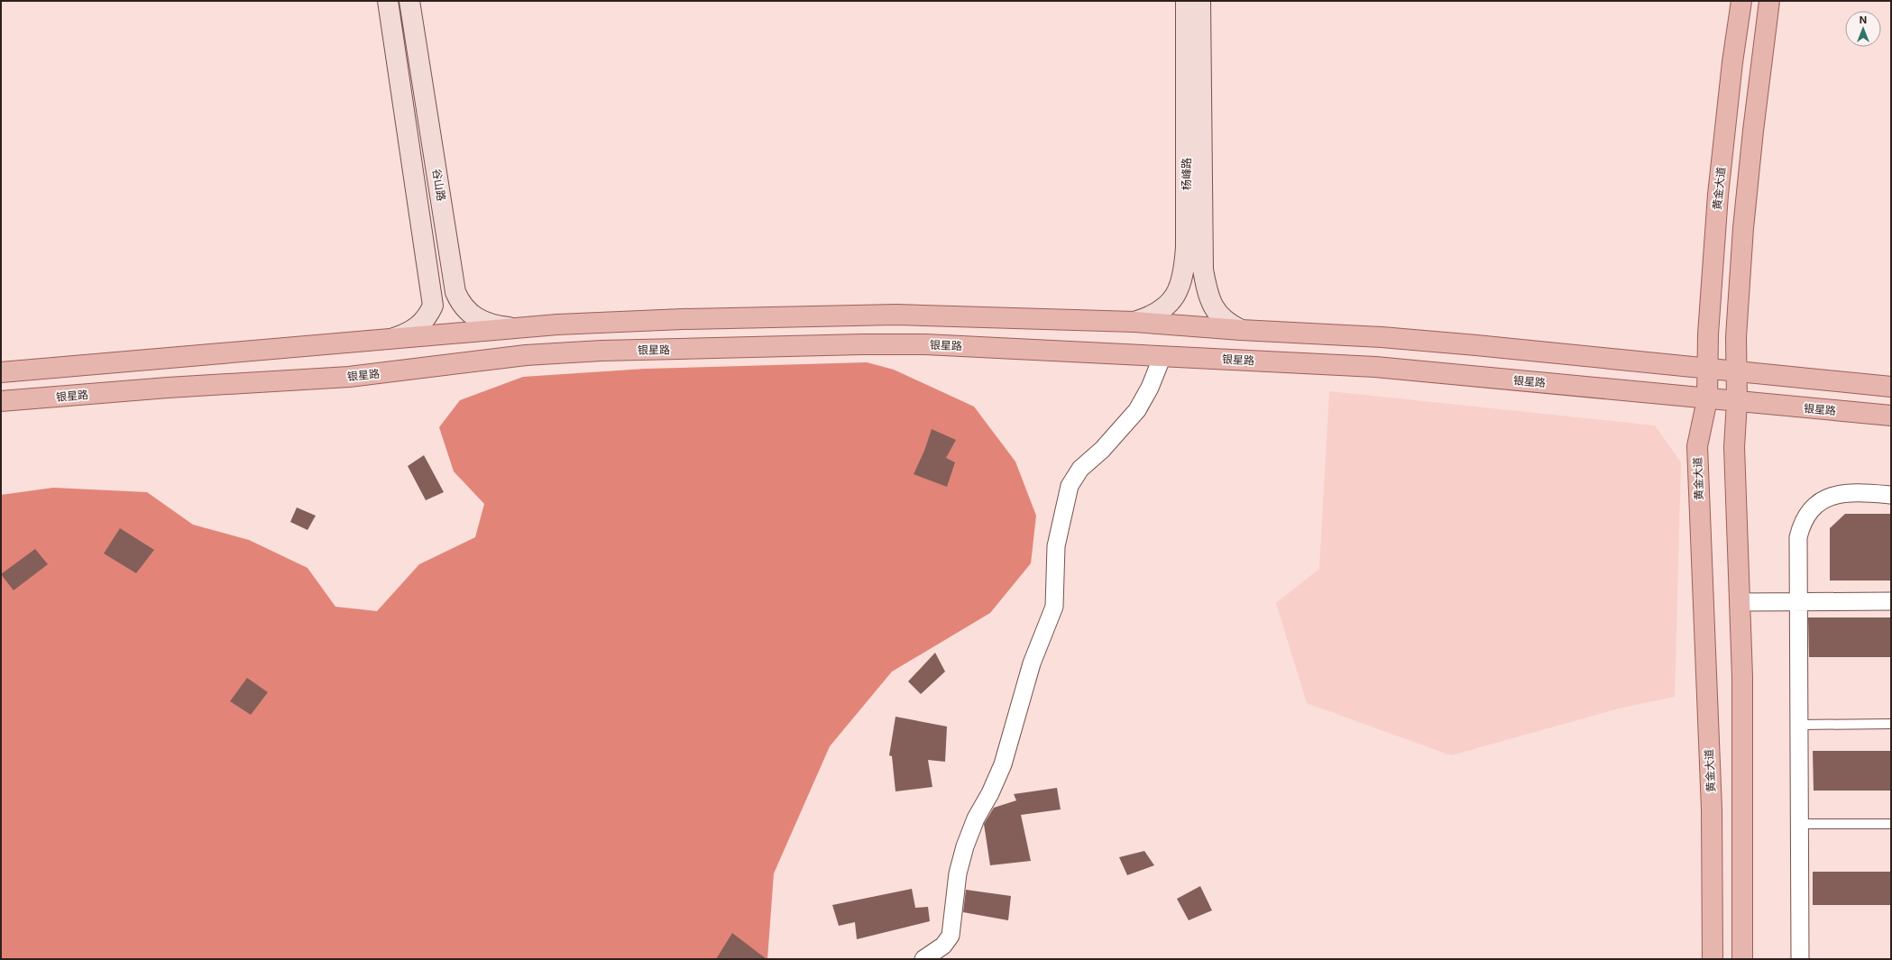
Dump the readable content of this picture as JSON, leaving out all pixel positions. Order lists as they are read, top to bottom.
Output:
{
  "streets": {
    "main road": [
      "杨峰路",
      "谷山路",
      "黄金大道",
      "银星路"
    ]
  },
  "crossings": [
    ["黄金大道", "银星路"]
  ],
  "north": "top"
}
